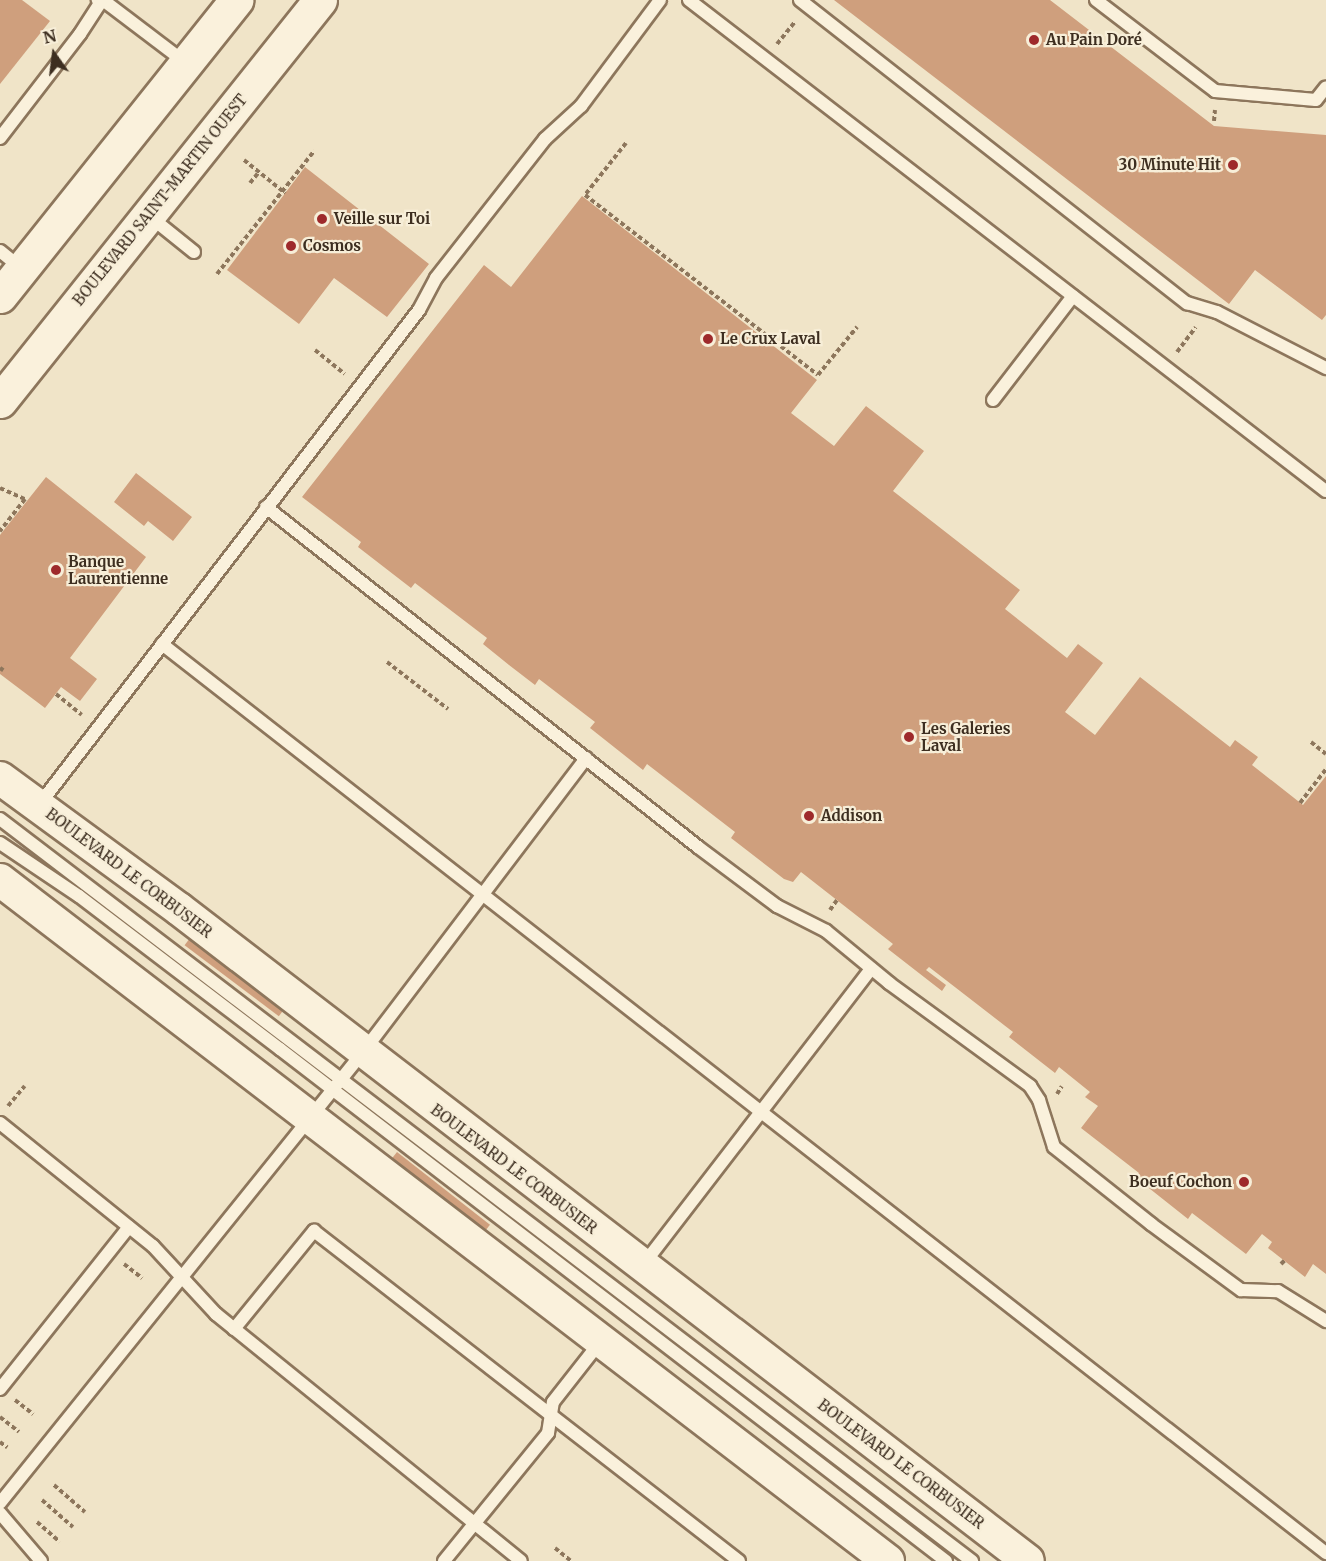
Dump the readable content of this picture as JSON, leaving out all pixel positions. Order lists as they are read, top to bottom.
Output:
{
  "streets": {
    "main road": ["BOULEVARD SAINT-MARTIN OUEST"],
    "street": ["BOULEVARD LE CORBUSIER"]
  },
  "places": [
    "Au Pain Doré",
    "30 Minute Hit",
    "Veille sur Toi",
    "Cosmos",
    "Le Crux Laval",
    "Banque Laurentienne",
    "Les Galeries Laval",
    "Addison",
    "Boeuf Cochon"
  ],
  "north": "top"
}
